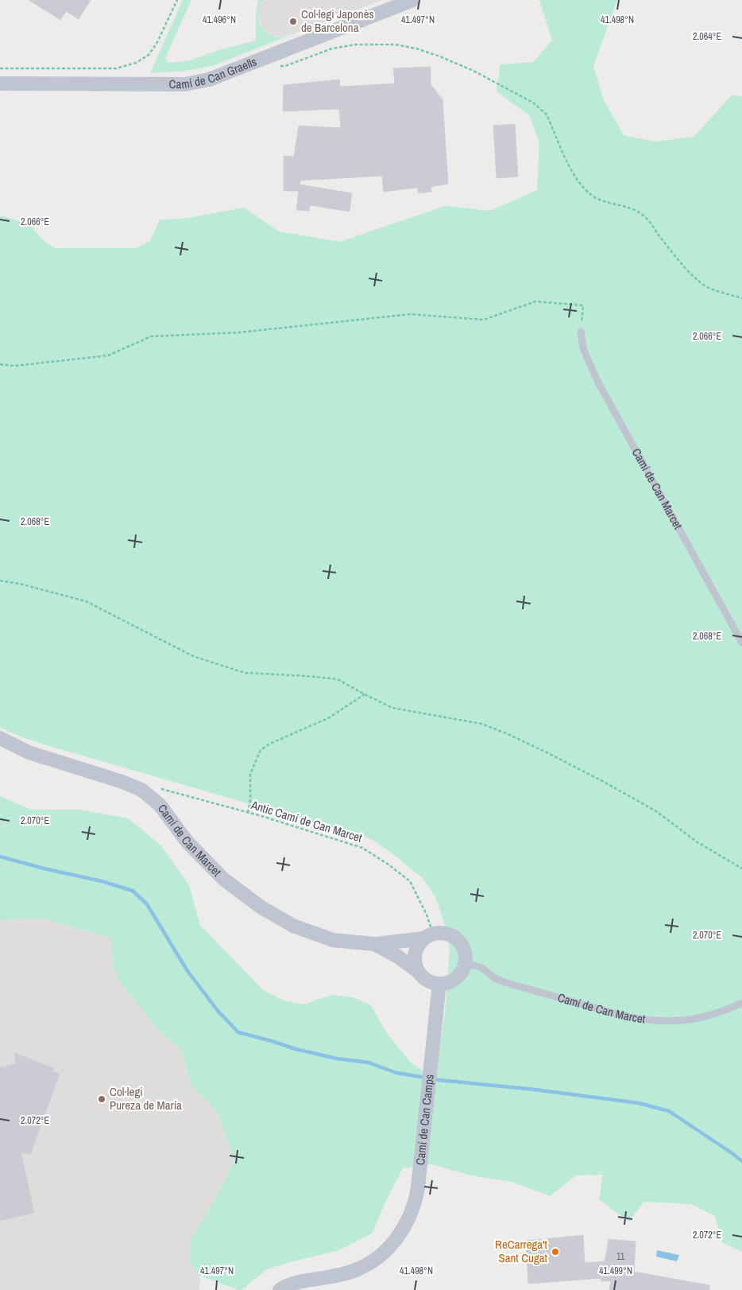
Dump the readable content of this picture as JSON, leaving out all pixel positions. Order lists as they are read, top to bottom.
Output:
{
  "streets": {
    "street": ["Camí de Can Graells", "Camí de Can Marcet", "Camí de Can Camps"],
    "path": ["Antic Camí de Can Marcet"]
  },
  "crossings": [
    ["Camí de Can Marcet", "Antic Camí de Can Marcet"],
    ["Camí de Can Marcet", "Camí de Can Camps"],
    ["Antic Camí de Can Marcet", "Camí de Can Camps"]
  ],
  "places": ["Col·legi Japonès de Barcelona", "Col·legi Pureza de María", "ReCarrega't Sant Cugat"],
  "house_numbers": ["11"],
  "coordinates": [
    "41.496°N",
    "41.497°N",
    "41.498°N",
    "2.064°E",
    "2.066°E",
    "2.068°E",
    "2.070°E",
    "2.072°E",
    "41.499°N"
  ]
}
